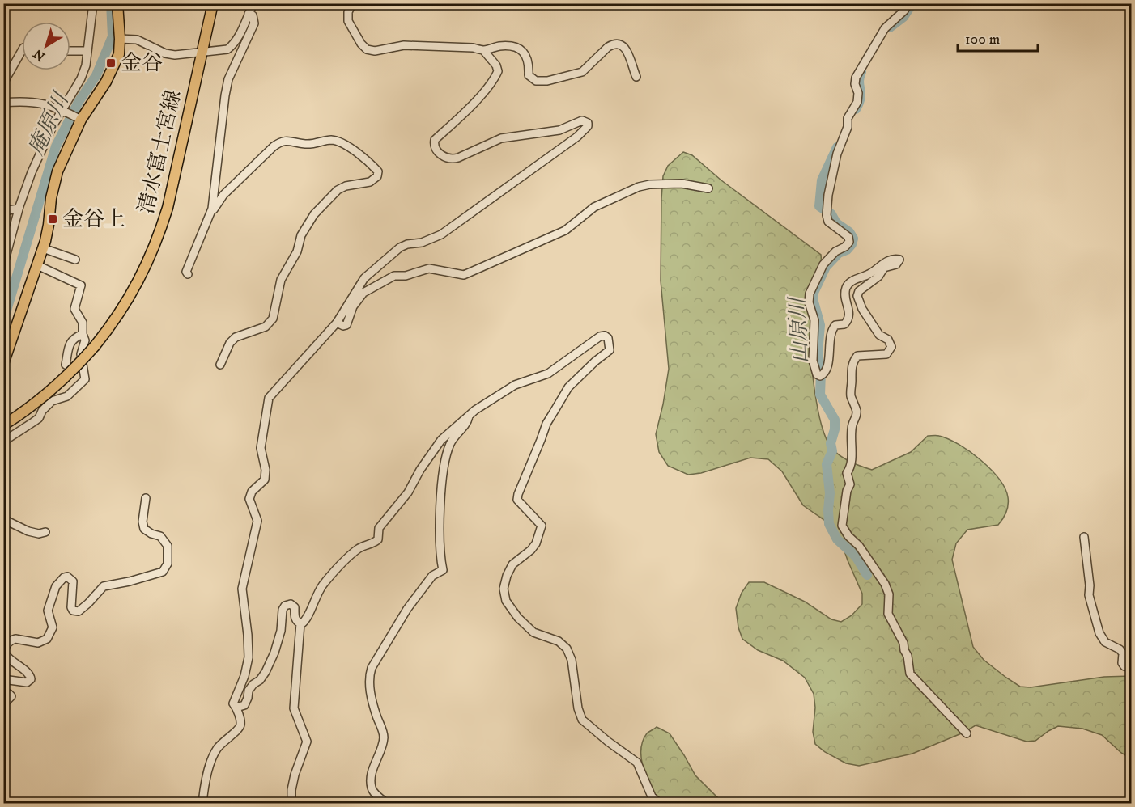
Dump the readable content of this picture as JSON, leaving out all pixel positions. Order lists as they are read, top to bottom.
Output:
{
  "streets": {
    "main road": ["清水富士宮線"]
  },
  "water": ["庵原川", "山原川"],
  "places": {
    "transit": ["金谷", "金谷上"]
  },
  "scale_bar": "100 m",
  "north": "bottom left"
}
